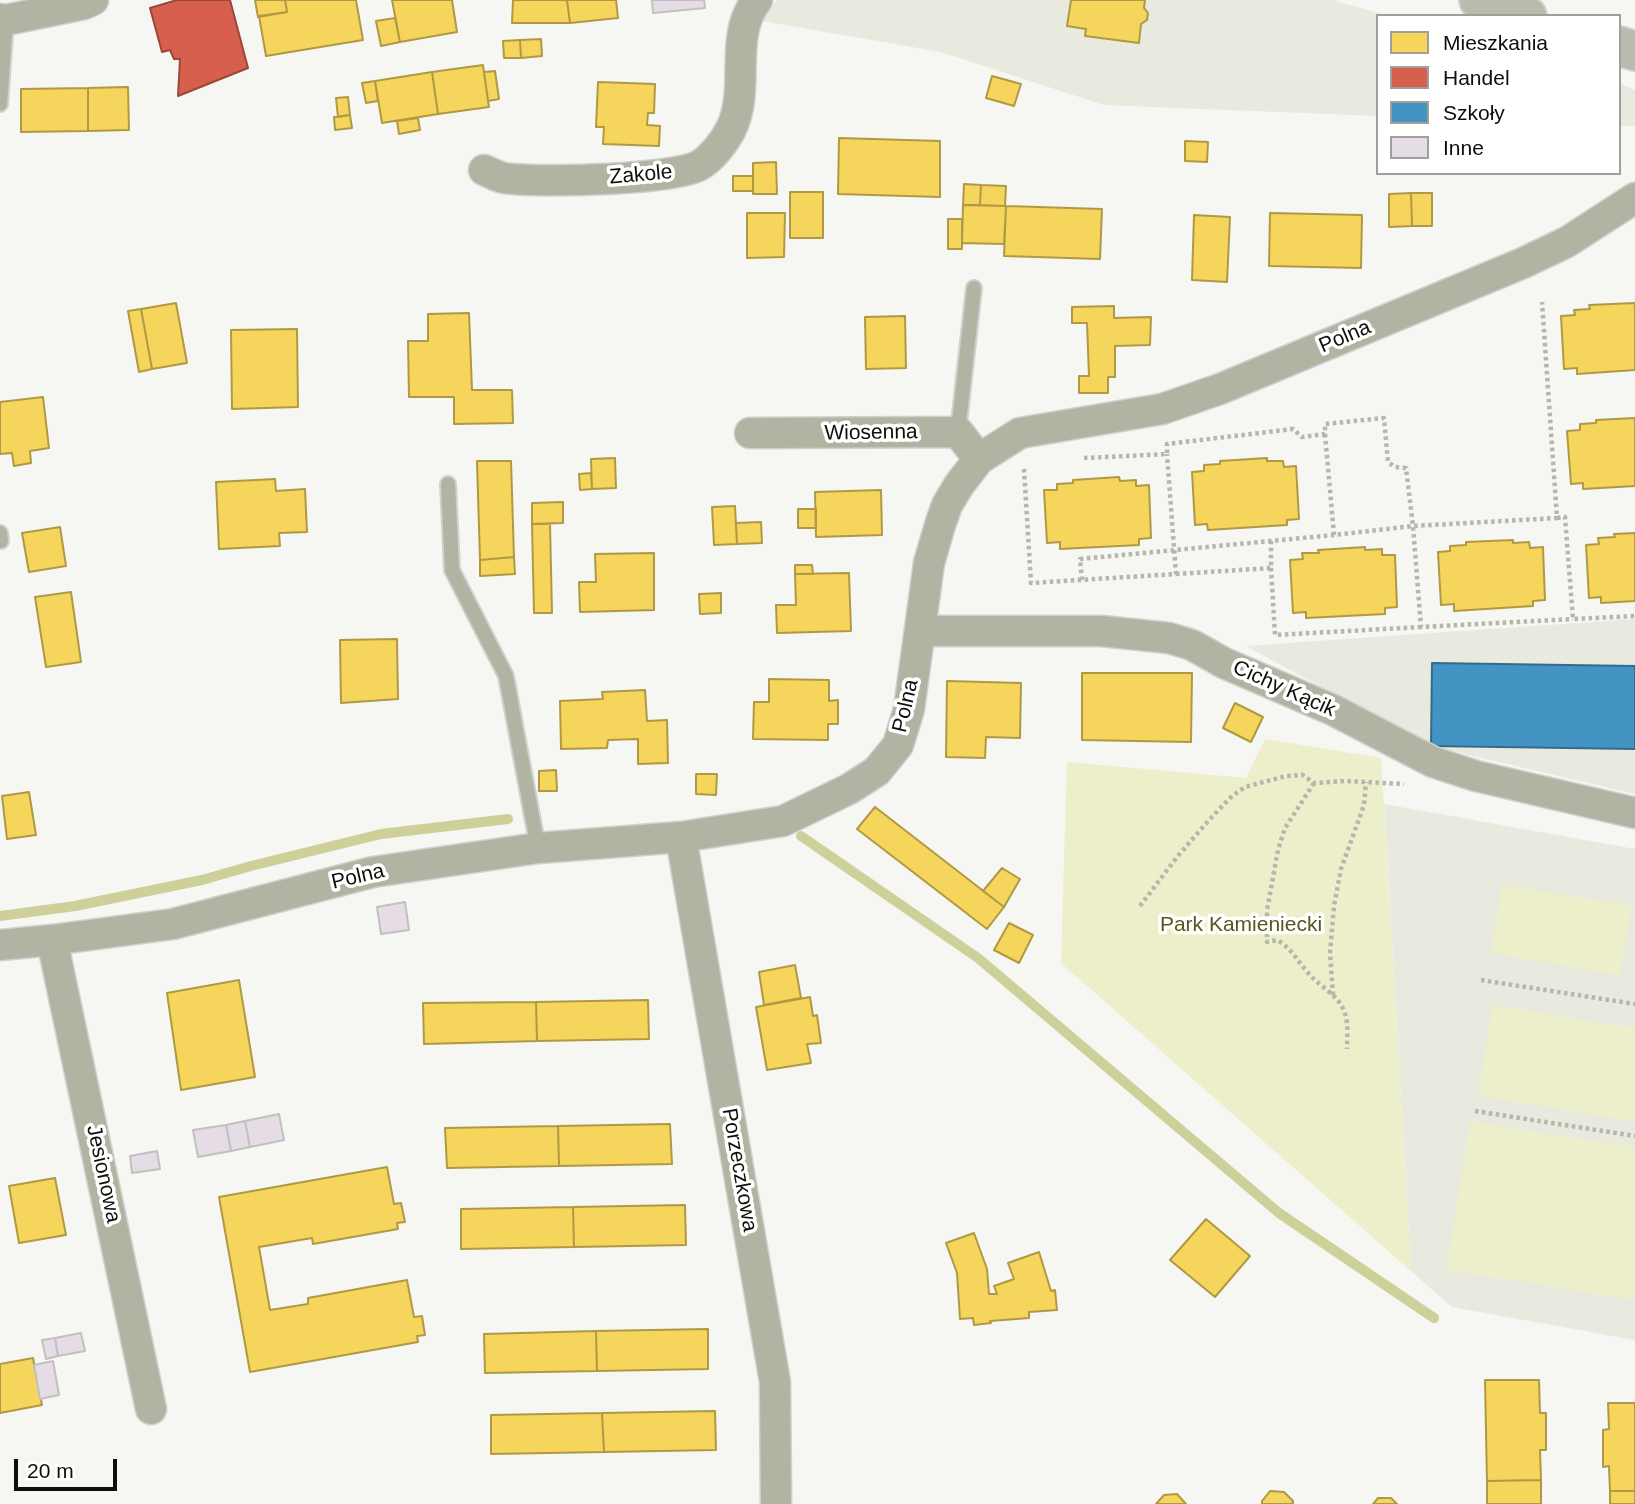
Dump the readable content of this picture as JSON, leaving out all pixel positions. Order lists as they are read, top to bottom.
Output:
{
  "streets": {
    "street": [
      "Zakole",
      "Polna",
      "Wiosenna",
      "Cichy Kącik",
      "Porzeczkowa",
      "Jesionowa"
    ]
  },
  "crossings": [
    ["Polna", "Cichy Kącik"],
    ["Polna", "Porzeczkowa"],
    ["Polna", "Jesionowa"]
  ],
  "parks": ["Park Kamieniecki"],
  "legend": [
    "Mieszkania",
    "Handel",
    "Szkoły",
    "Inne"
  ],
  "scale_bar": "20 m"
}
